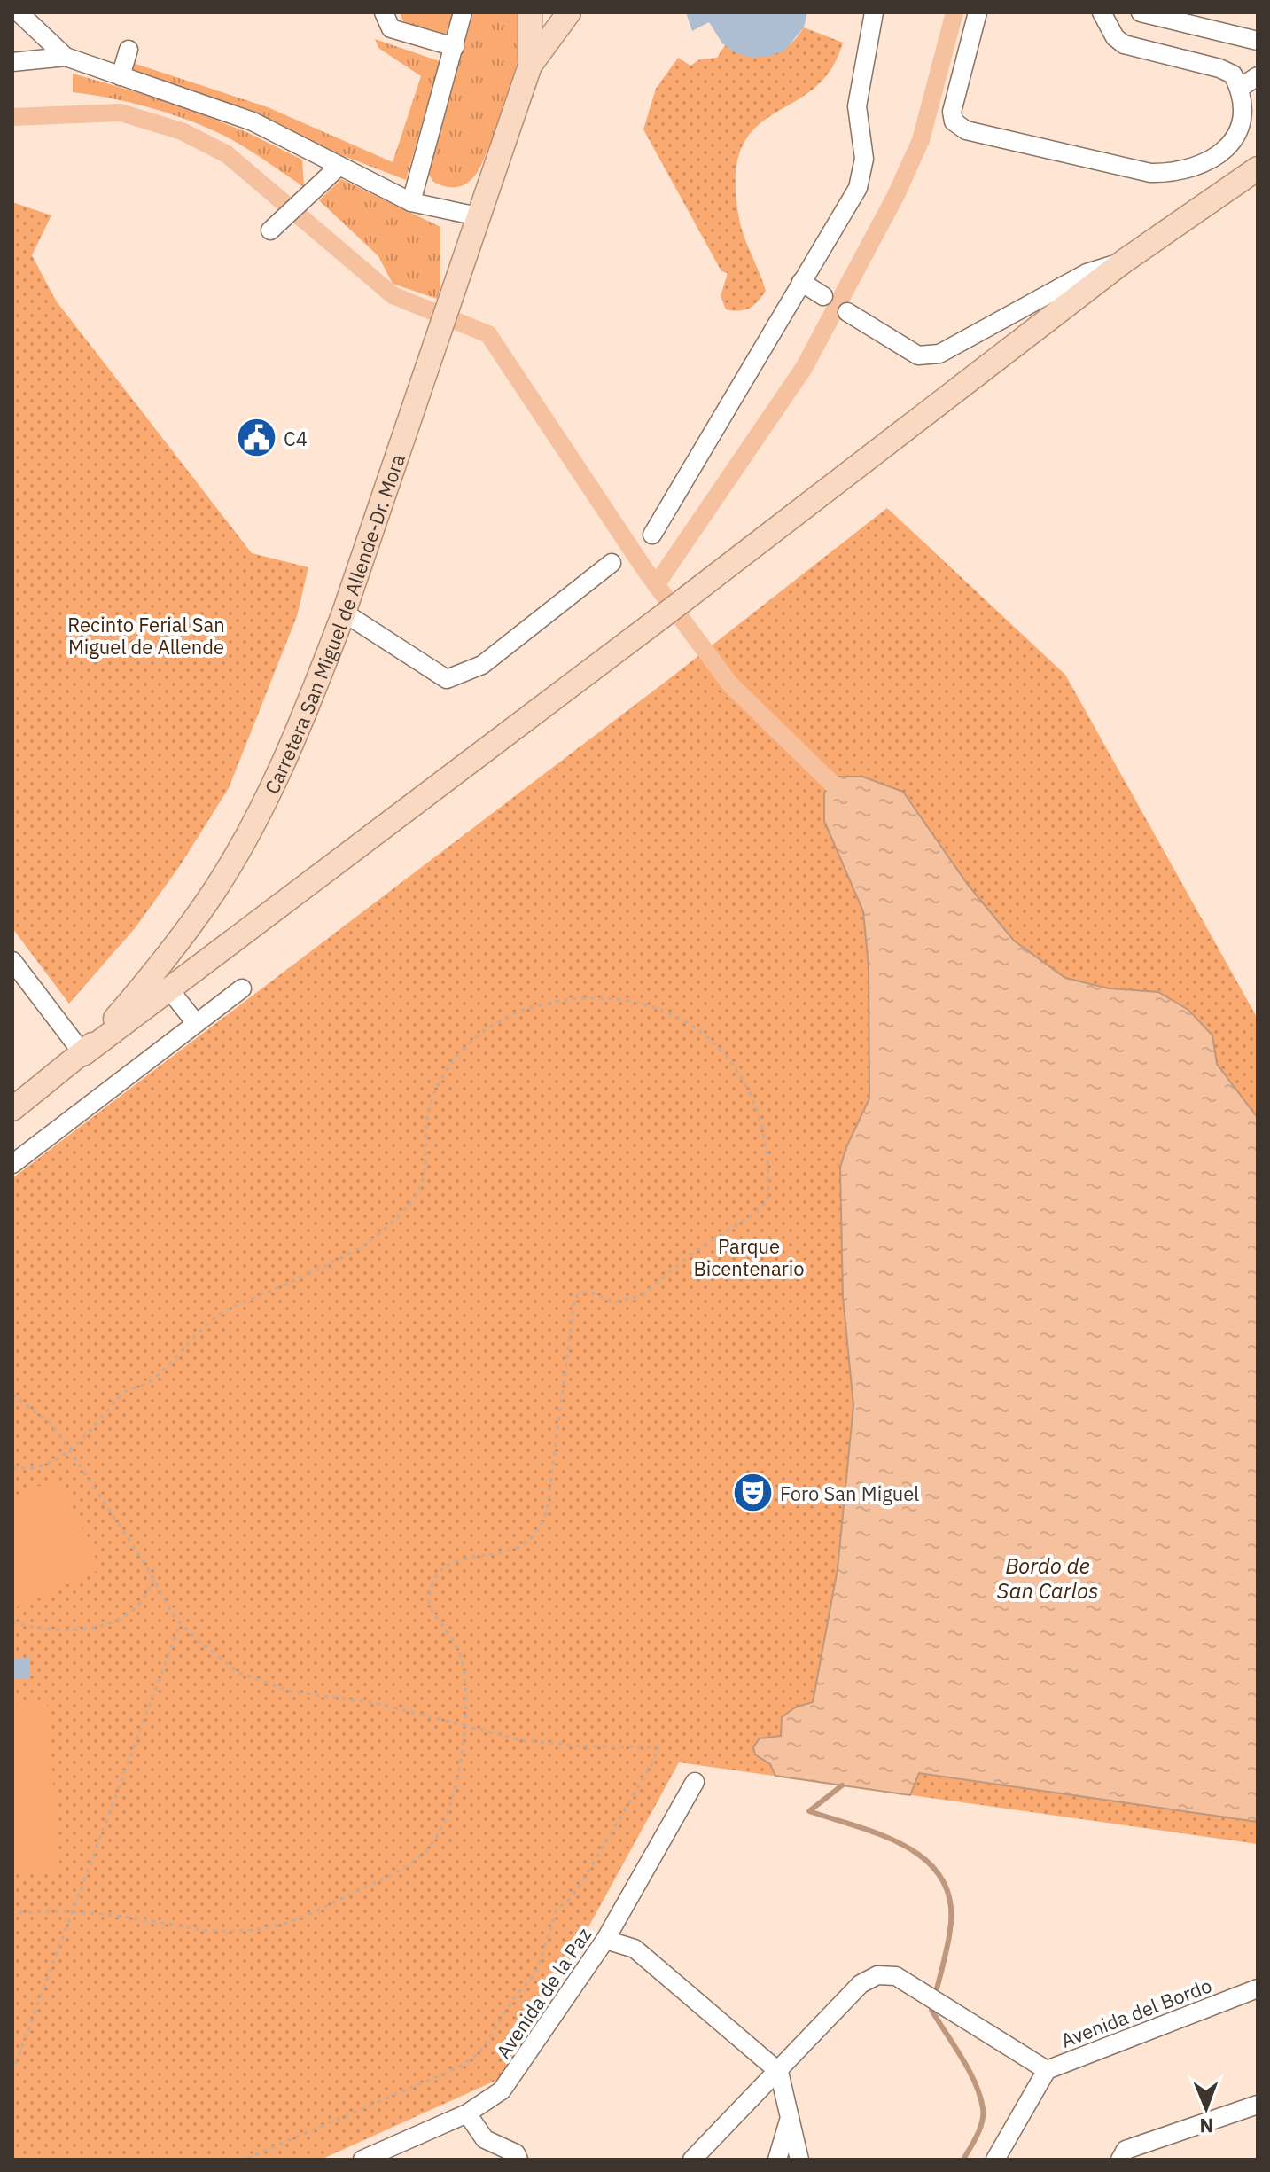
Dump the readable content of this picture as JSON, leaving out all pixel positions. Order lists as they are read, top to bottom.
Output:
{
  "streets": {
    "main road": ["Carretera San Miguel de Allende-Dr. Mora"],
    "street": ["Avenida de la Paz", "Avenida del Bordo"]
  },
  "water": ["Bordo de San Carlos"],
  "parks": ["Recinto Ferial San Miguel de Allende", "Parque Bicentenario"],
  "places": {
    "public building": ["C4"],
    "theatre": ["Foro San Miguel"]
  },
  "north": "bottom"
}
